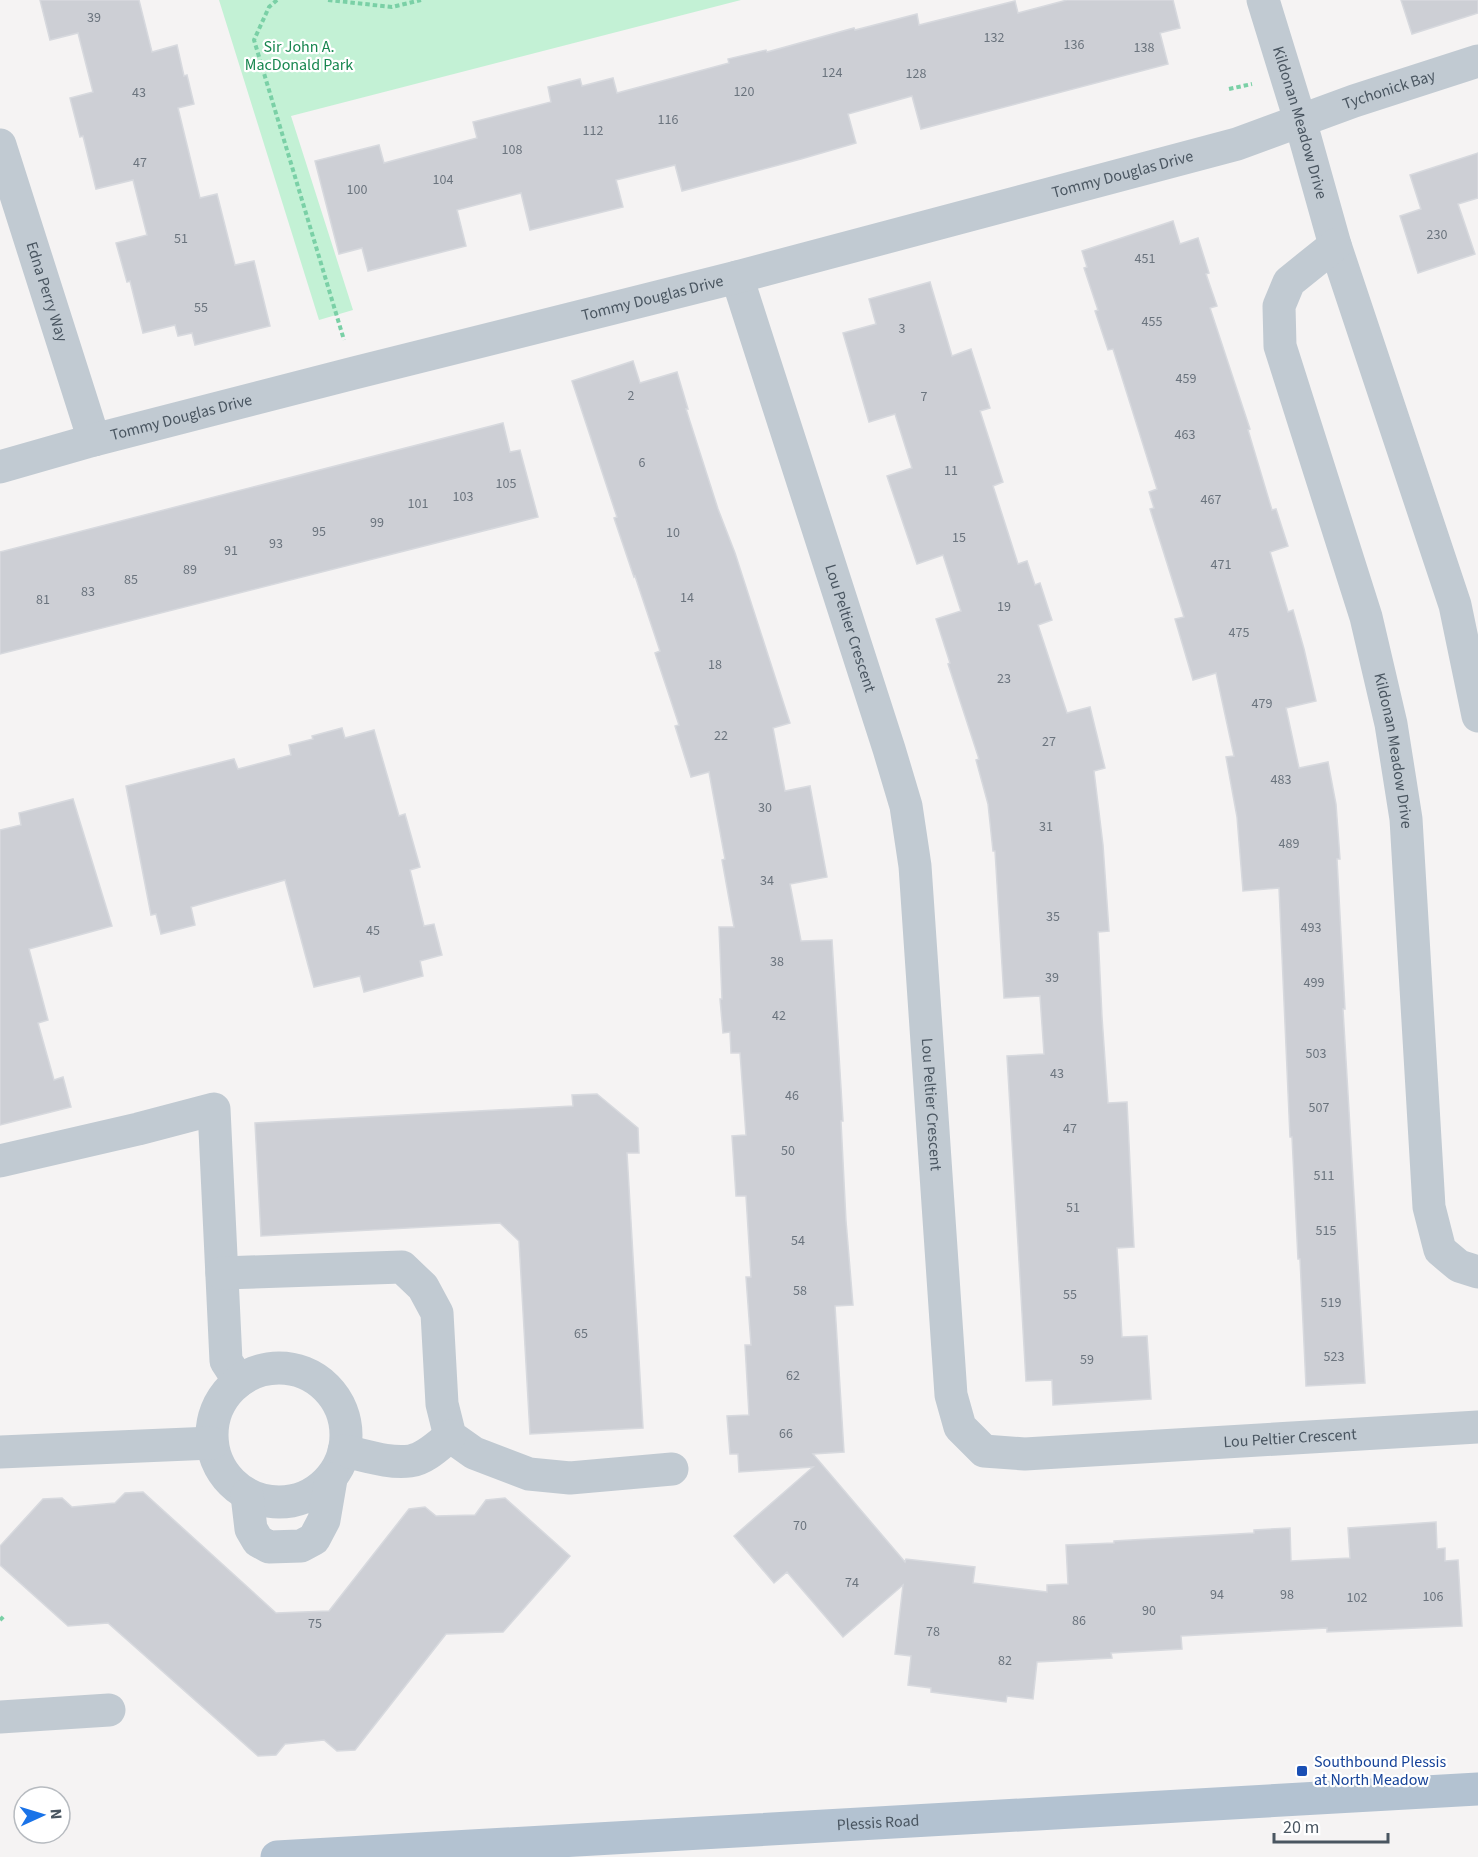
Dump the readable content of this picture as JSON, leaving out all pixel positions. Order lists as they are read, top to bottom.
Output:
{
  "streets": {
    "main road": ["Plessis Road"],
    "street": [
      "Tychonick Bay",
      "Kildonan Meadow Drive",
      "Tommy Douglas Drive",
      "Edna Perry Way",
      "Lou Peltier Crescent"
    ]
  },
  "crossings": [
    ["Tychonick Bay", "Kildonan Meadow Drive"],
    ["Tychonick Bay", "Tommy Douglas Drive"],
    ["Kildonan Meadow Drive", "Tommy Douglas Drive"],
    ["Tommy Douglas Drive", "Edna Perry Way"],
    ["Tommy Douglas Drive", "Lou Peltier Crescent"]
  ],
  "parks": ["Sir John A. MacDonald Park"],
  "places": {
    "transit": ["Southbound Plessis at North Meadow"]
  },
  "house_numbers": [
    "39",
    "132",
    "136",
    "138",
    "124",
    "128",
    "120",
    "43",
    "116",
    "112",
    "108",
    "47",
    "104",
    "100",
    "230",
    "51",
    "451",
    "55",
    "455",
    "3",
    "459",
    "2",
    "7",
    "463",
    "6",
    "11",
    "105",
    "103",
    "467",
    "101",
    "99",
    "95",
    "10",
    "15",
    "93",
    "91",
    "471",
    "89",
    "85",
    "83",
    "14",
    "81",
    "19",
    "475",
    "18",
    "23",
    "479",
    "22",
    "27",
    "483",
    "30",
    "31",
    "489",
    "34",
    "35",
    "493",
    "45",
    "38",
    "39",
    "499",
    "42",
    "503",
    "43",
    "46",
    "507",
    "47",
    "50",
    "511",
    "51",
    "515",
    "54",
    "58",
    "55",
    "519",
    "65",
    "523",
    "59",
    "62",
    "66",
    "70",
    "74",
    "94",
    "98",
    "106",
    "102",
    "90",
    "86",
    "75",
    "78",
    "82"
  ],
  "scale_bar": "20 m",
  "north": "right"
}
